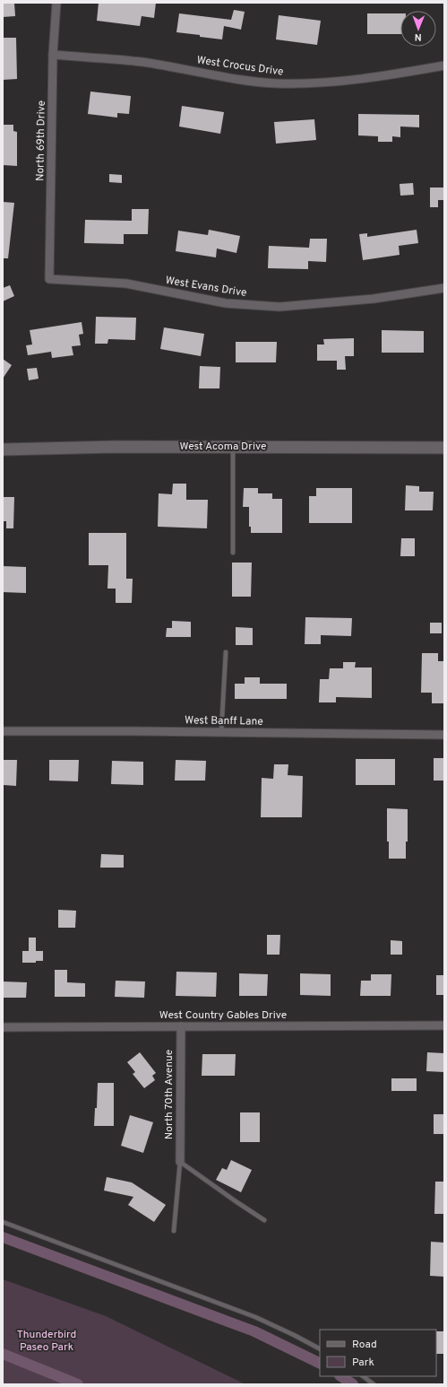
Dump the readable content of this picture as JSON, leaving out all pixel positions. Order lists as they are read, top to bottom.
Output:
{
  "streets": {
    "street": [
      "West Crocus Drive",
      "North 69th Drive",
      "West Evans Drive",
      "West Acoma Drive",
      "West Banff Lane",
      "West Country Gables Drive",
      "North 70th Avenue"
    ]
  },
  "crossings": [
    ["West Crocus Drive", "North 69th Drive"],
    ["North 69th Drive", "West Evans Drive"],
    ["West Country Gables Drive", "North 70th Avenue"]
  ],
  "parks": ["Thunderbird Paseo Park"],
  "legend": ["Road", "Park"],
  "north": "bottom"
}
